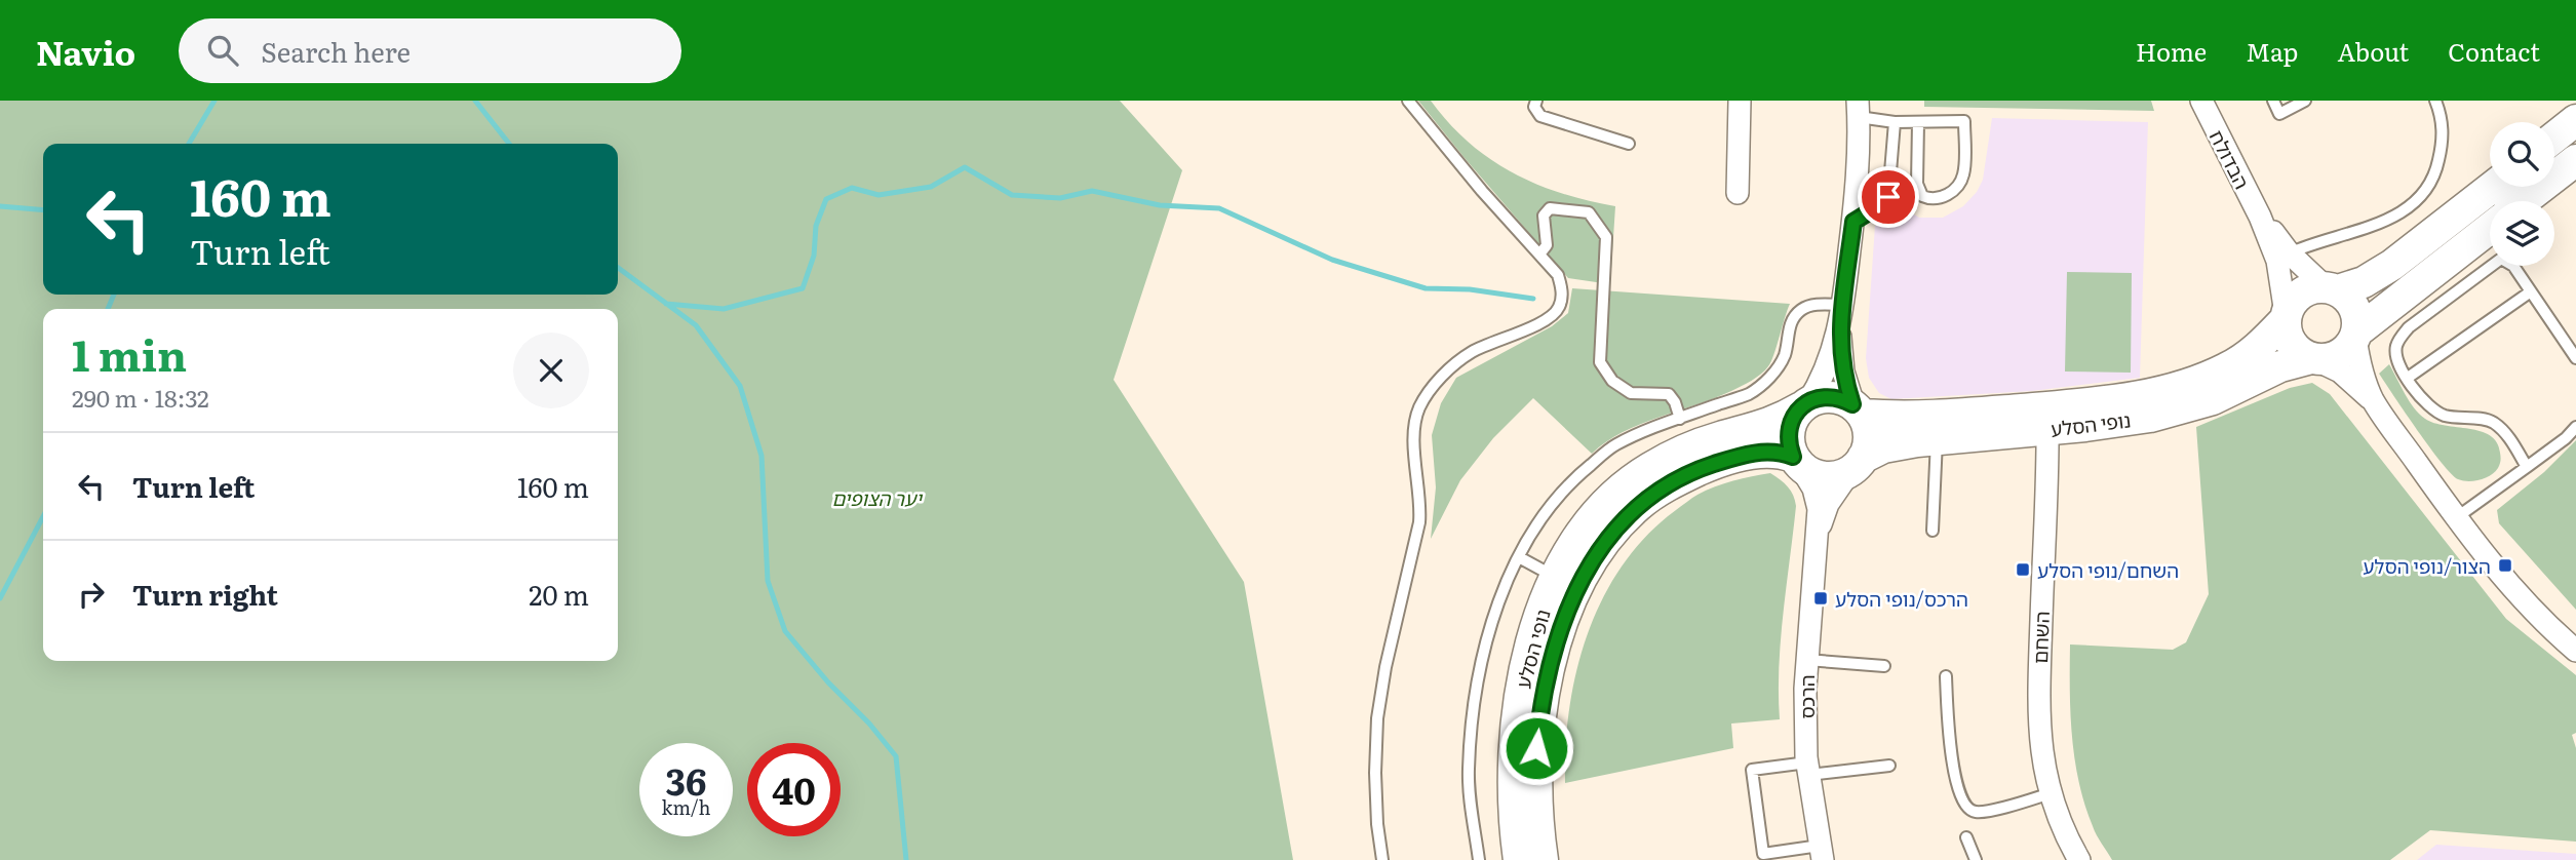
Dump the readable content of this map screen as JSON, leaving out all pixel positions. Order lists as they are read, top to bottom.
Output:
{
  "streets": {
    "street": [
      "הבדולח",
      "נופי הסלע",
      "השחם",
      "הרכס"
    ]
  },
  "crossings": [
    ["הבדולח", "נופי הסלע"],
    ["נופי הסלע", "השחם"],
    ["נופי הסלע", "הרכס"]
  ],
  "parks": ["יער הצופים"],
  "places": {
    "transit": ["הצור/נופי הסלע", "השחם/נופי הסלע", "הרכס/נופי הסלע"]
  },
  "page": {
    "header": "Navio",
    "search": "Search here",
    "nav": [
      "Home",
      "Map",
      "About",
      "Contact"
    ],
    "turn": ["160 m", "Turn left"],
    "heading": ["1 min", "290 m · 18:32"],
    "list": [
      {
        "name": "Turn left",
        "value": "160 m"
      },
      {
        "name": "Turn right",
        "value": "20 m"
      }
    ],
    "speed": "36 km/h",
    "limit": "40"
  }
}
